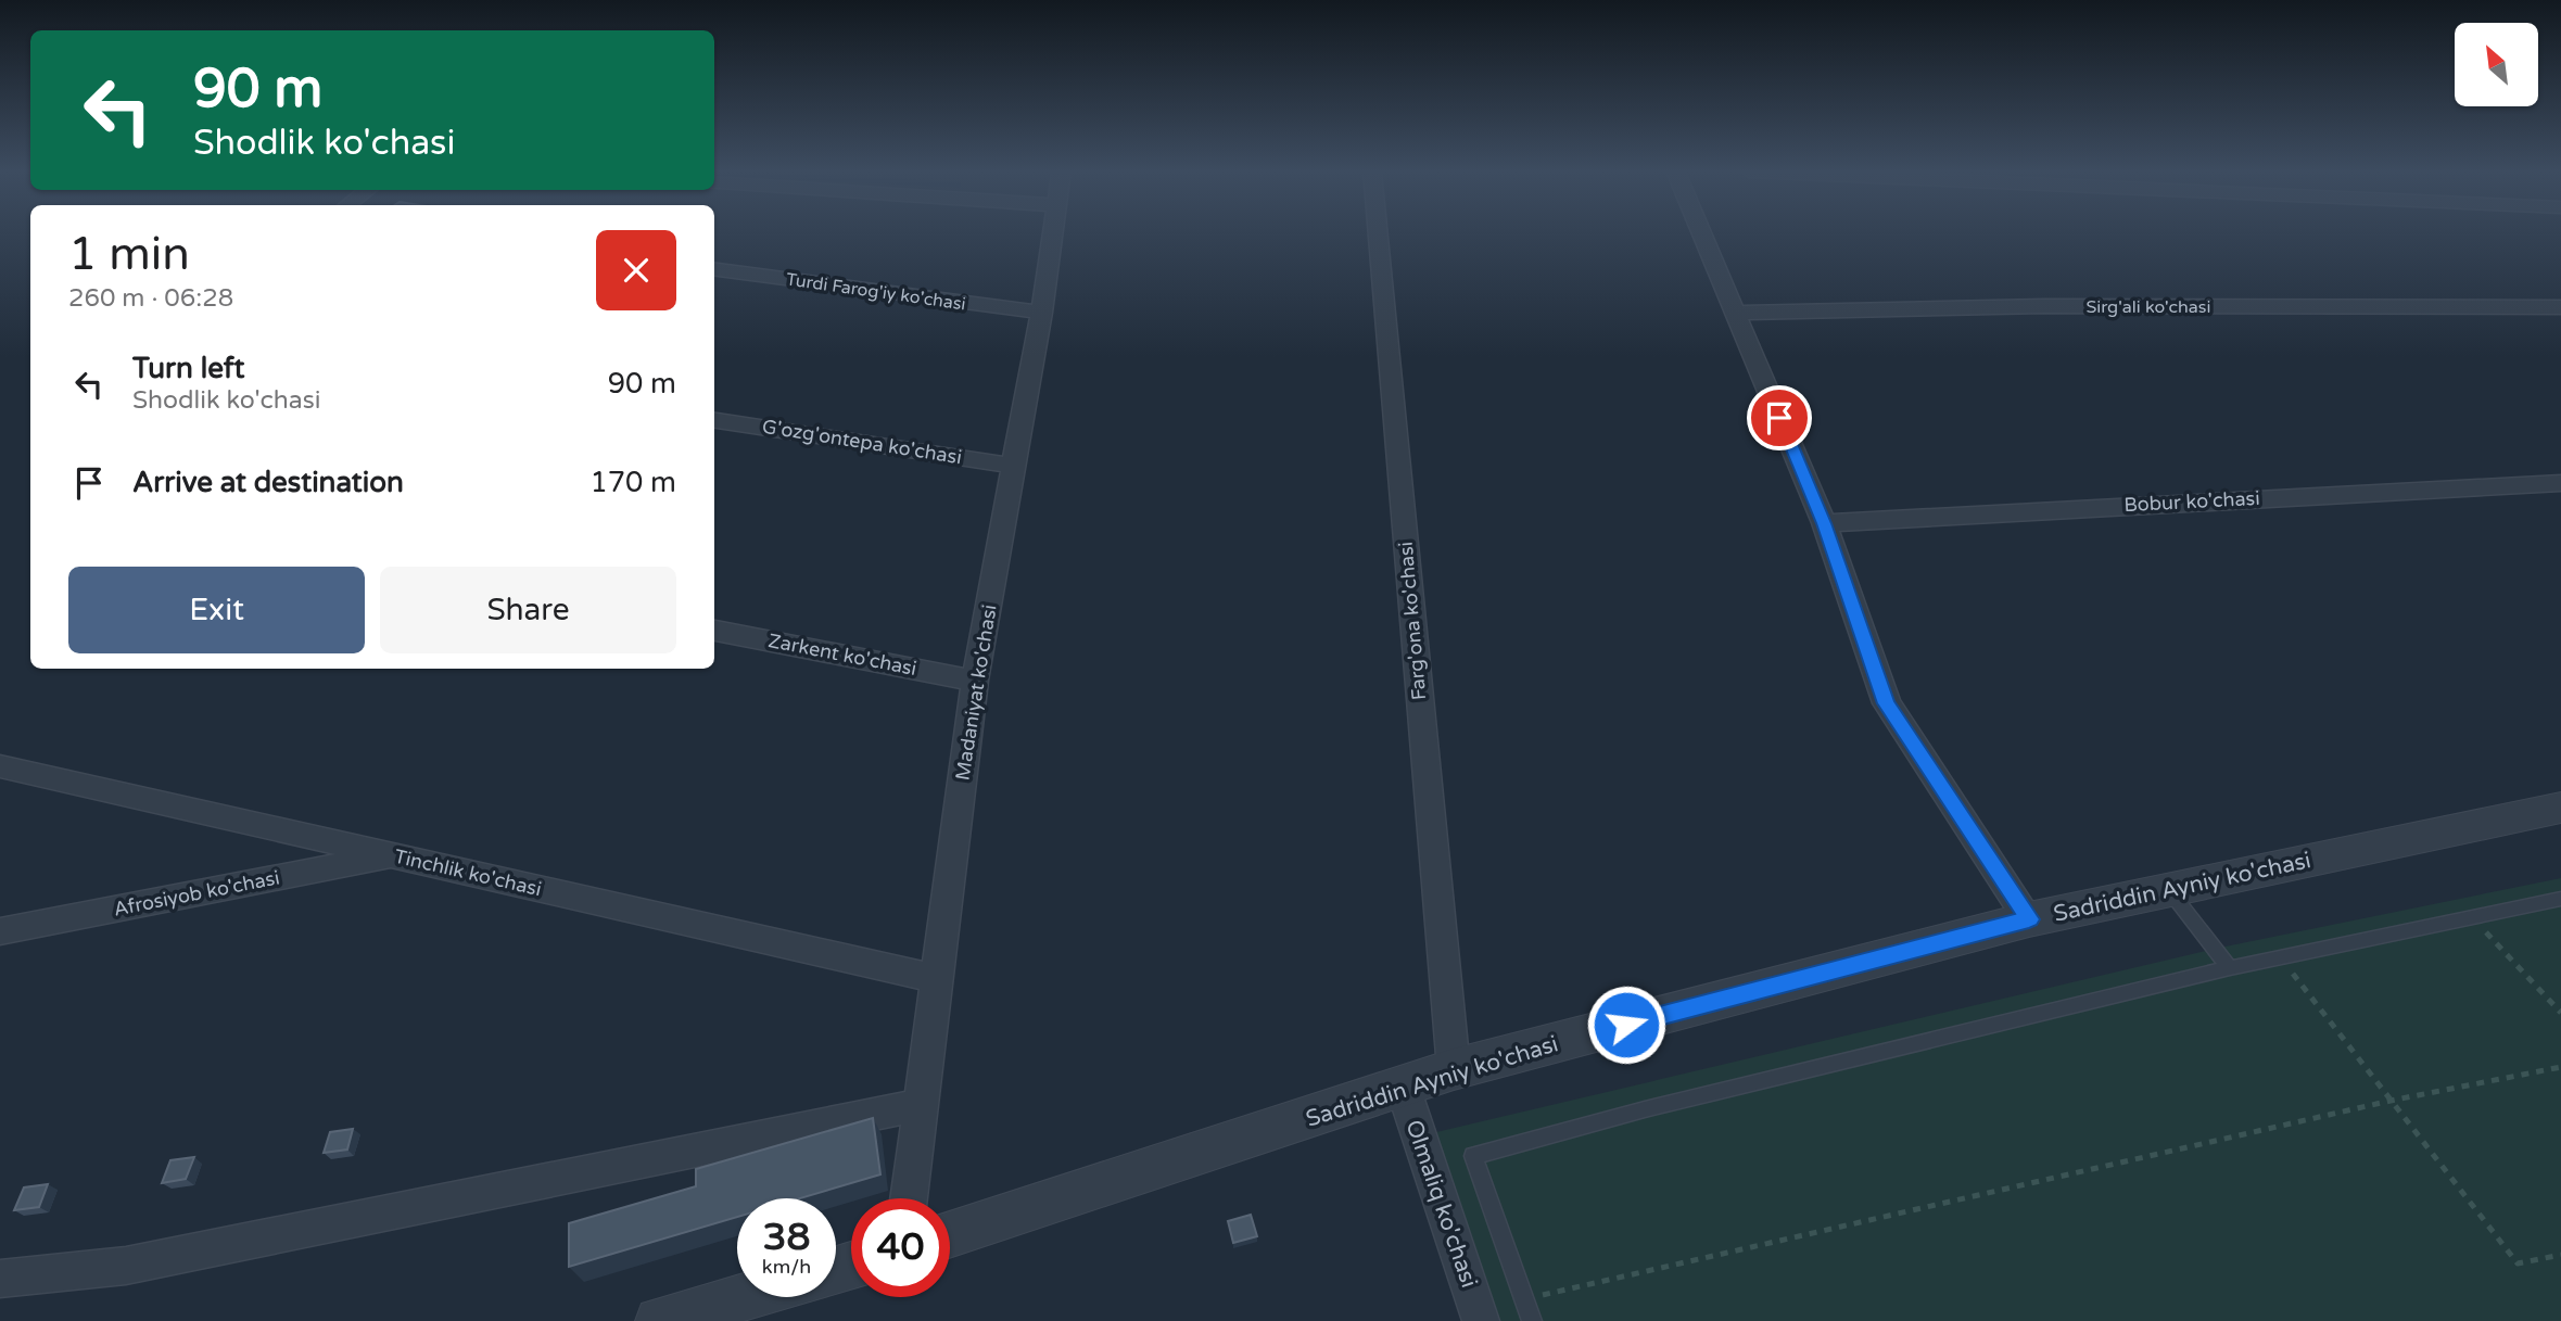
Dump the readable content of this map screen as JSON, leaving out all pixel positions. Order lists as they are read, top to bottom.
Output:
{
  "streets": {
    "street": [
      "Turdi Farog'iy ko'chasi",
      "Sirg'ali ko'chasi",
      "G'ozg'ontepa ko'chasi",
      "Bobur ko'chasi",
      "Farg'ona ko'chasi",
      "Zarkent ko'chasi",
      "Madaniyat ko'chasi",
      "Tinchlik ko'chasi",
      "Sadriddin Ayniy ko'chasi",
      "Afrosiyob ko'chasi",
      "Olmaliq ko'chasi"
    ]
  },
  "crossings": [
    ["Turdi Farog'iy ko'chasi", "Madaniyat ko'chasi"],
    ["G'ozg'ontepa ko'chasi", "Madaniyat ko'chasi"],
    ["Farg'ona ko'chasi", "Sadriddin Ayniy ko'chasi"],
    ["Zarkent ko'chasi", "Madaniyat ko'chasi"],
    ["Madaniyat ko'chasi", "Tinchlik ko'chasi"],
    ["Tinchlik ko'chasi", "Afrosiyob ko'chasi"],
    ["Sadriddin Ayniy ko'chasi", "Olmaliq ko'chasi"]
  ],
  "north": "top left",
  "page": {
    "turn": ["90 m", "Shodlik ko'chasi"],
    "heading": ["1 min", "260 m · 06:28"],
    "list": [
      {
        "name": "Turn left",
        "note": "Shodlik ko'chasi",
        "value": "90 m"
      },
      {
        "name": "Arrive at destination",
        "value": "170 m"
      }
    ],
    "buttons": ["Exit", "Share"],
    "speed": "38 km/h",
    "limit": "40"
  }
}
